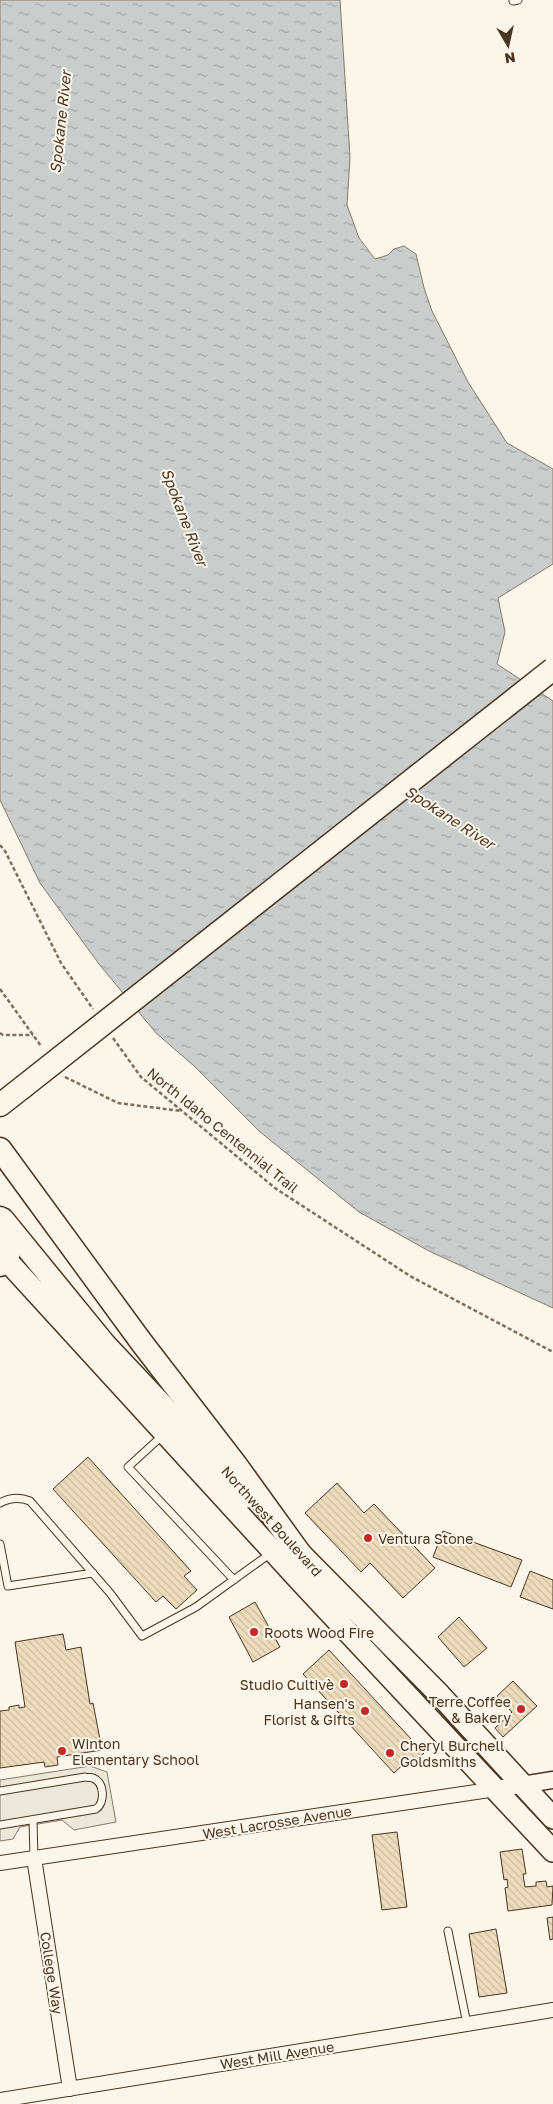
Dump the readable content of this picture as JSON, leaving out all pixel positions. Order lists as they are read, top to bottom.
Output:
{
  "streets": {
    "main road": ["Northwest Boulevard"],
    "street": ["West Lacrosse Avenue", "College Way", "West Mill Avenue"],
    "path": ["North Idaho Centennial Trail"]
  },
  "crossings": [
    ["Northwest Boulevard", "West Lacrosse Avenue"],
    ["West Lacrosse Avenue", "College Way"],
    ["College Way", "West Mill Avenue"]
  ],
  "water": ["Spokane River"],
  "places": [
    "Ventura Stone",
    "Roots Wood Fire",
    "Studio Cultivè",
    "Terre Coffee & Bakery",
    "Hansen's Florist & Gifts",
    "Winton Elementary School",
    "Cheryl Burchell Goldsmiths"
  ],
  "north": "bottom"
}
